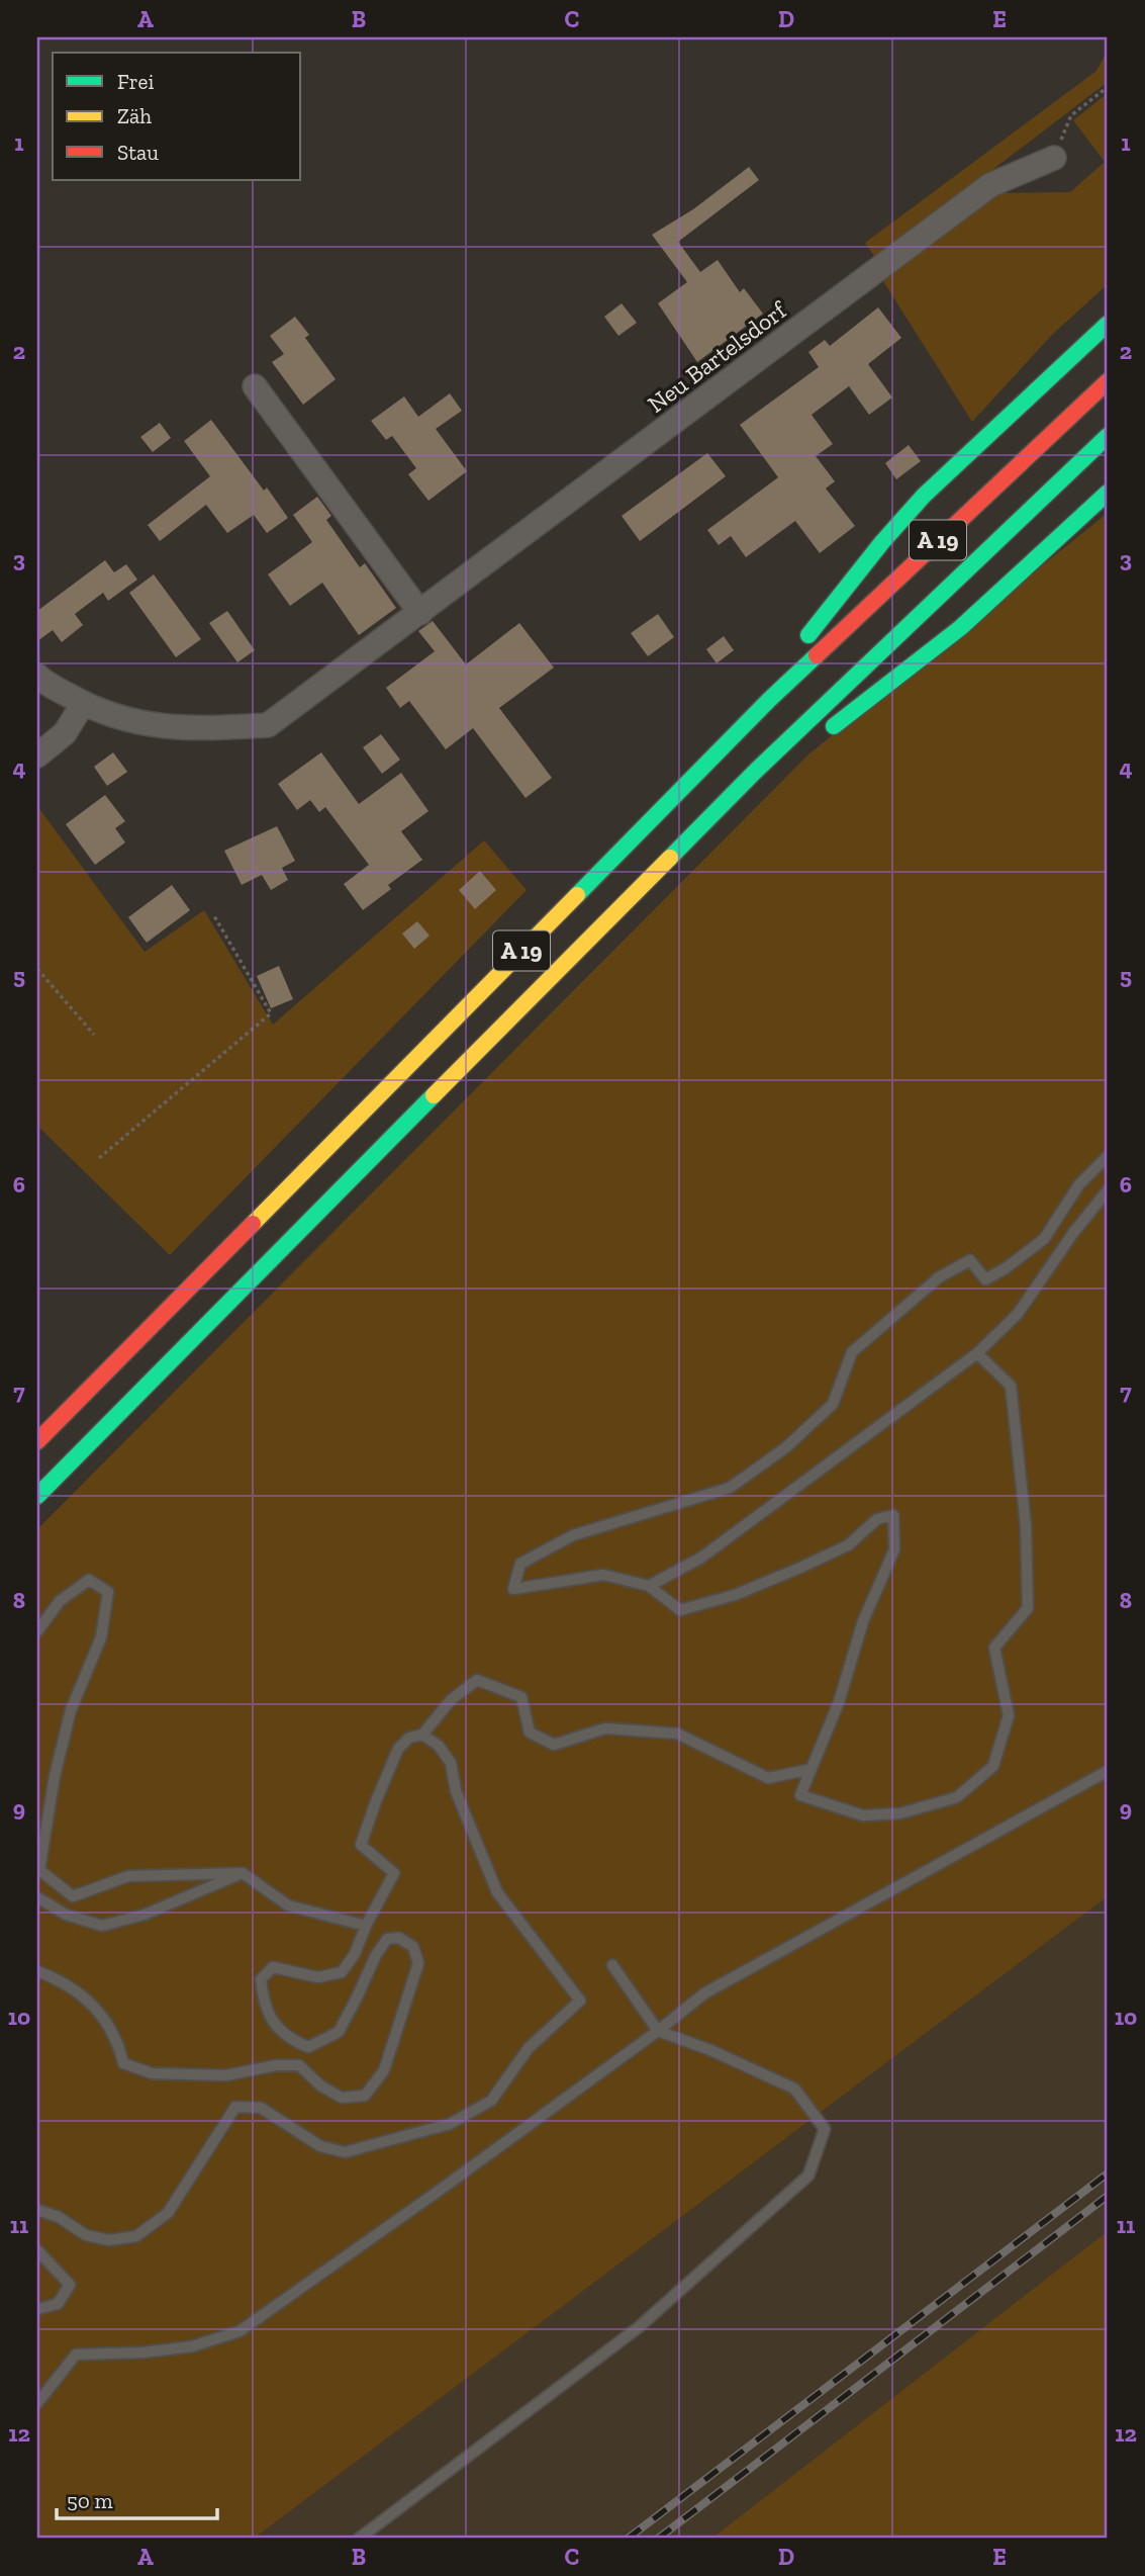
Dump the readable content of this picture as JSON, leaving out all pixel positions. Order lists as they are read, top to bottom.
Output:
{
  "streets": {
    "highway": ["A 19"],
    "street": ["Neu Bartelsdorf"]
  },
  "legend": ["Frei", "Zäh", "Stau"],
  "scale_bar": "50 m",
  "grid": {
    "columns": [
      "A",
      "B",
      "C",
      "D",
      "E"
    ],
    "rows": [
      "1",
      "2",
      "3",
      "4",
      "5",
      "6",
      "7",
      "8",
      "9",
      "10",
      "11",
      "12"
    ]
  }
}
